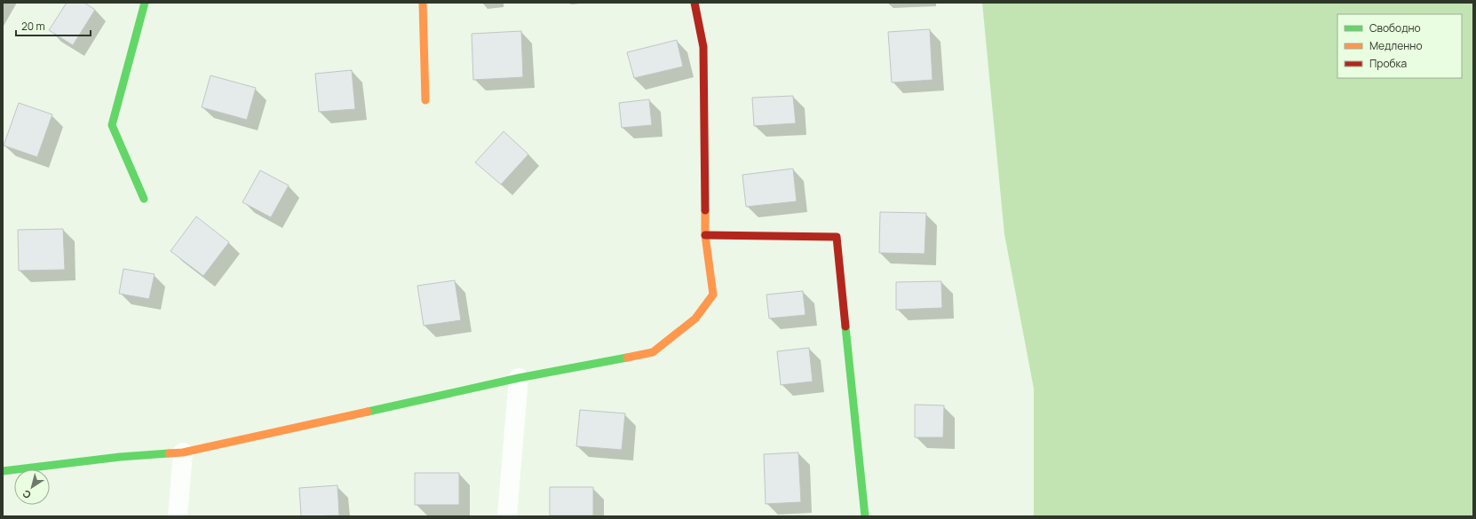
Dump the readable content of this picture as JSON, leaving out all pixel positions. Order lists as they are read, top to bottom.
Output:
{
  "legend": ["Свободно", "Медленно", "Пробка"],
  "scale_bar": "20 m",
  "north": "bottom left"
}
